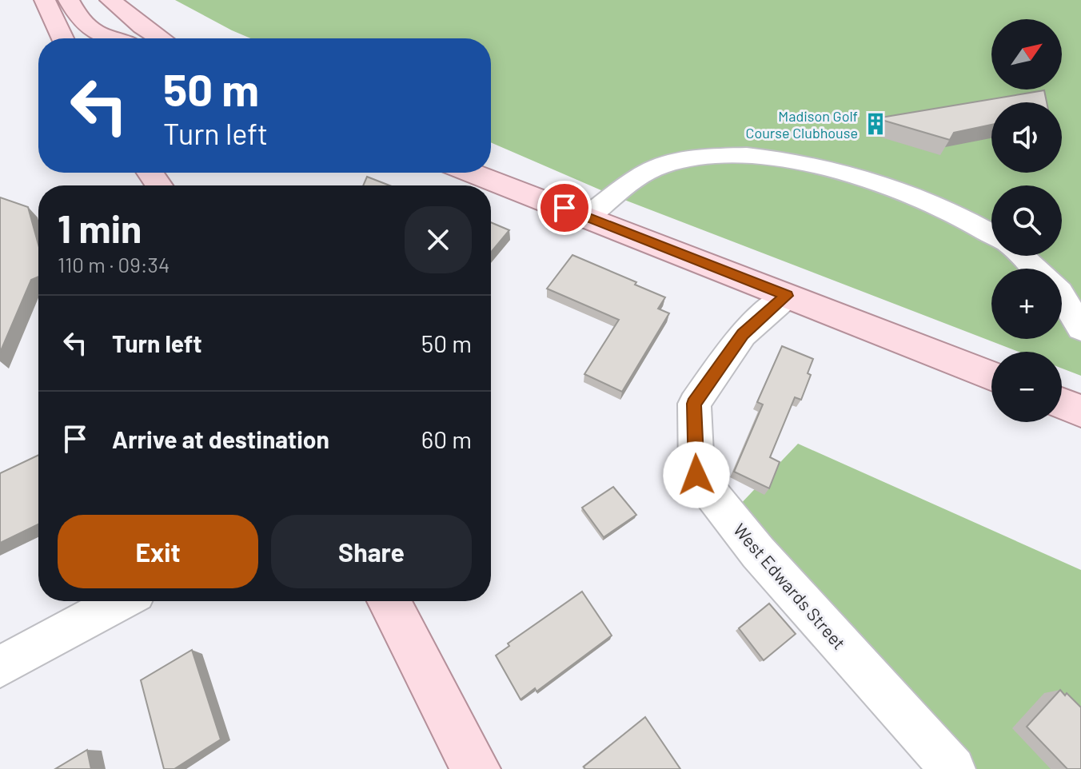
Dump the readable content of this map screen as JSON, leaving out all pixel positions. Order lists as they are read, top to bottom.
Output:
{
  "streets": {
    "street": ["West Edwards Street"]
  },
  "places": {
    "building": ["Madison Golf Course Clubhouse"]
  },
  "north": "top right",
  "page": {
    "map_buttons": ["+", "−"],
    "turn": ["50 m", "Turn left"],
    "heading": ["1 min", "110 m · 09:34"],
    "list": [
      {
        "name": "Turn left",
        "value": "50 m"
      },
      {
        "name": "Arrive at destination",
        "value": "60 m"
      }
    ],
    "buttons": ["Exit", "Share"]
  }
}
